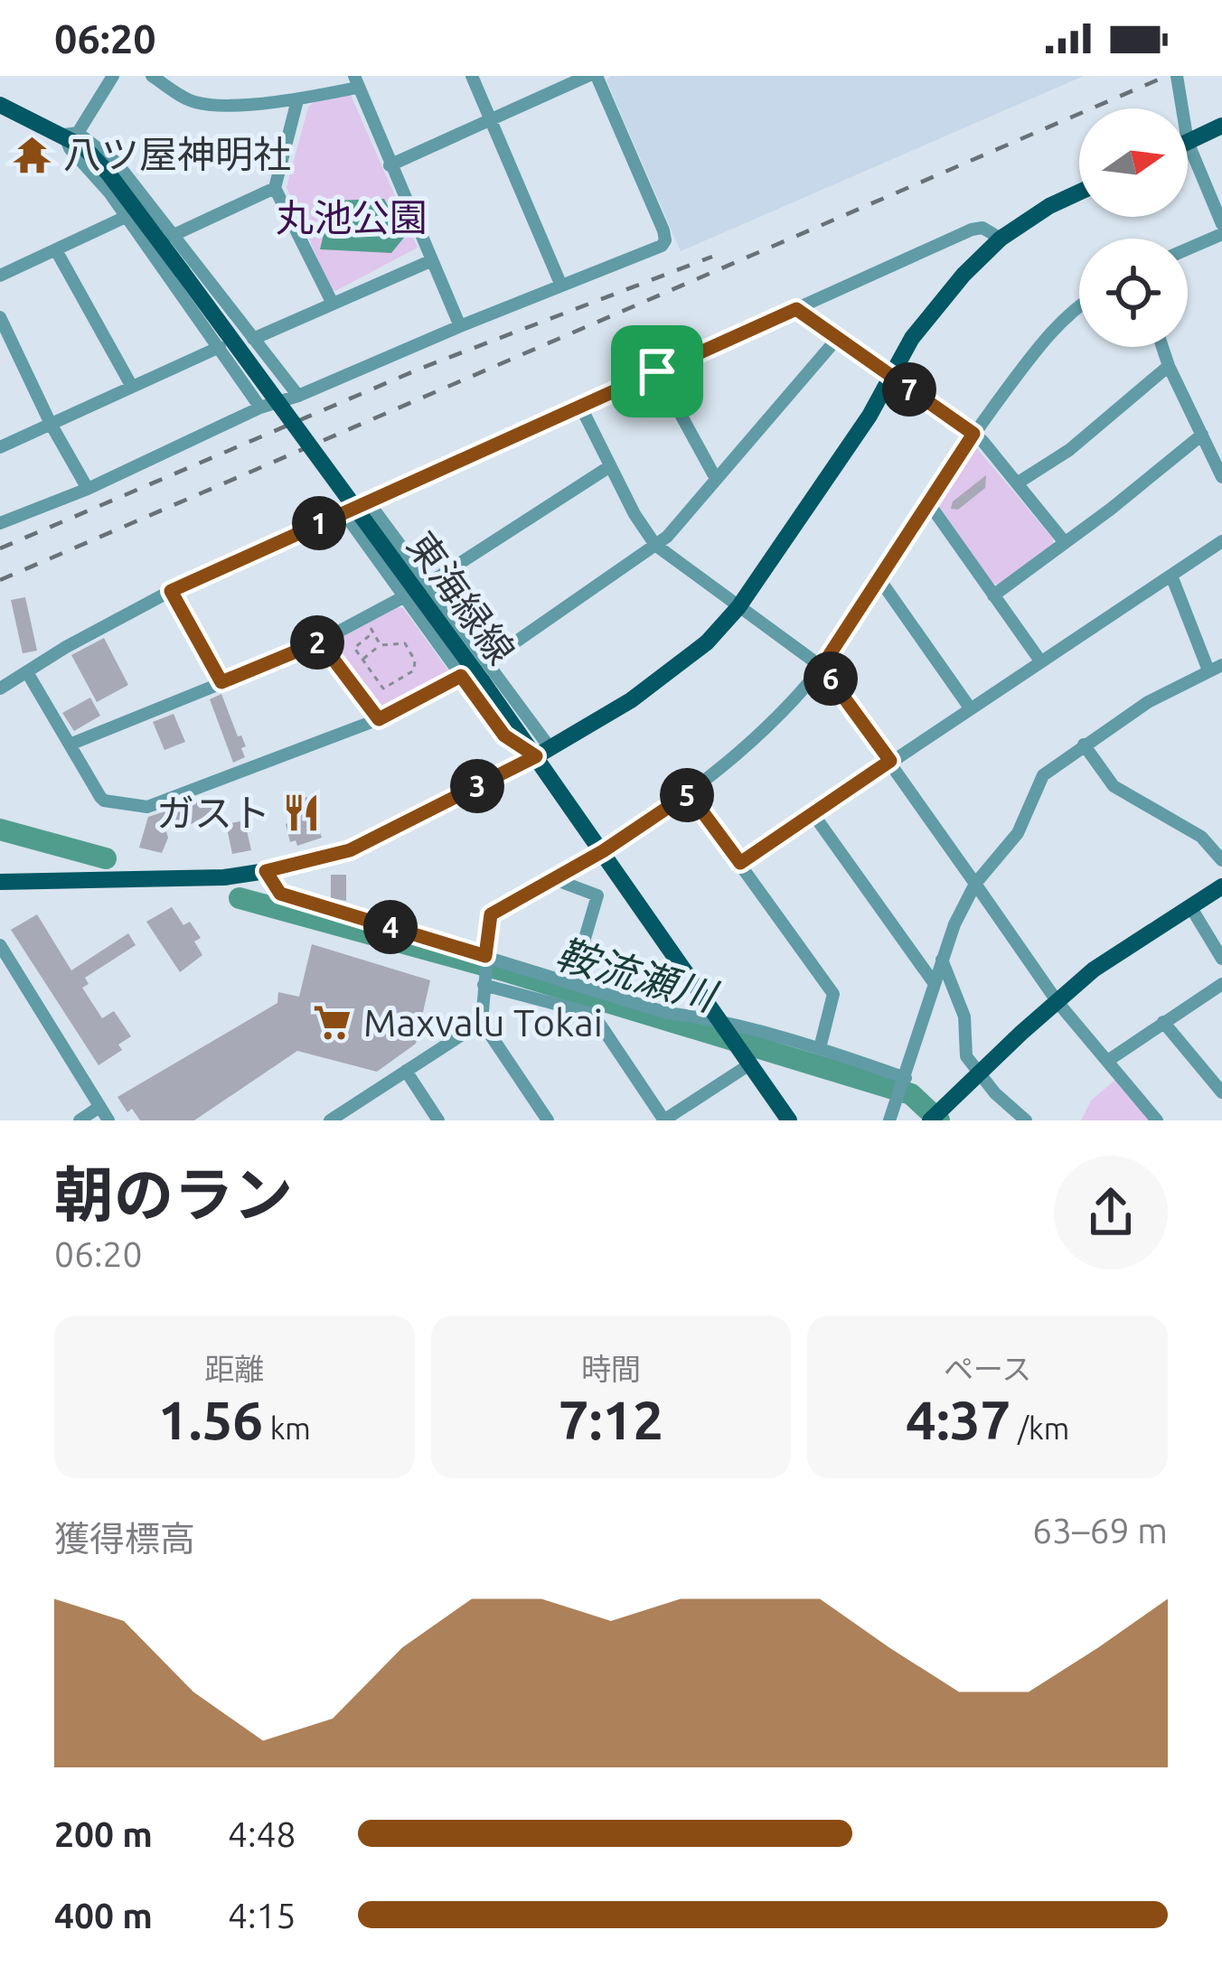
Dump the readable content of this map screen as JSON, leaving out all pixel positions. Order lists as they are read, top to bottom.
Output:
{
  "streets": {
    "main road": ["東海緑線"]
  },
  "water": ["鞍流瀬川"],
  "parks": ["丸池公園"],
  "places": {
    "temple": ["八ツ屋神明社"],
    "restaurant": ["ガスト"],
    "supermarket": ["Maxvalu Tokai"]
  },
  "north": "right",
  "page": {
    "status": "06:20",
    "pins": [
      "7",
      "1",
      "2",
      "6",
      "3",
      "5",
      "4"
    ],
    "heading": ["朝のラン", "06:20"],
    "stats": [
      ["距離", "1.56 km"],
      ["時間", "7:12"],
      ["ペース", "4:37 /km"]
    ],
    "chart": ["獲得標高", "63–69 m"],
    "list": [
      {
        "name": "200 m",
        "note": "4:48"
      },
      {
        "name": "400 m",
        "note": "4:15"
      }
    ]
  }
}
